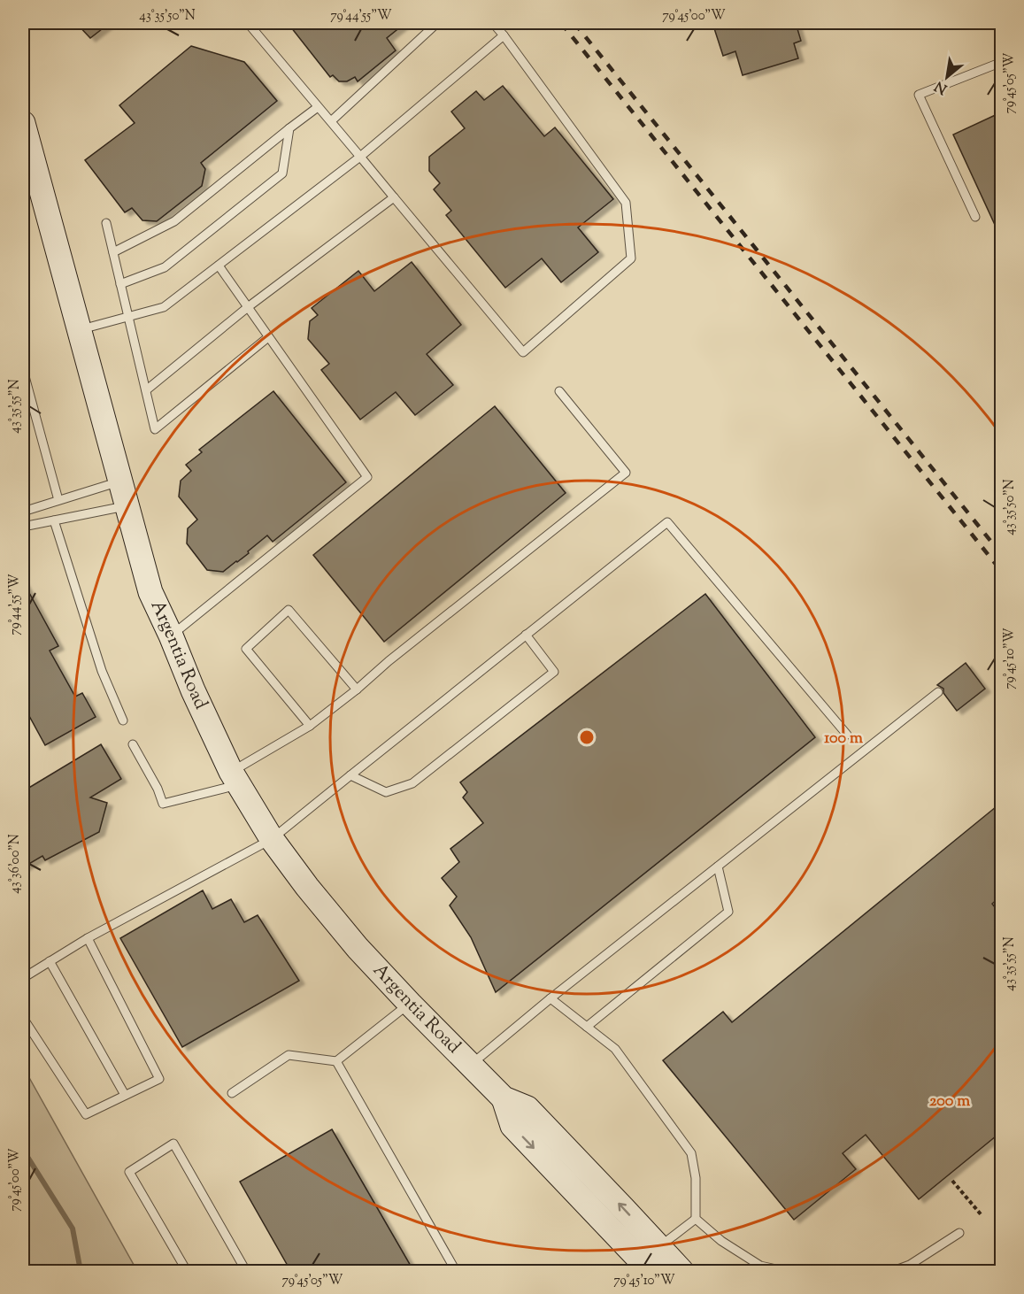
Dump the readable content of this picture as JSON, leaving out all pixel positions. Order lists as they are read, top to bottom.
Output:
{
  "streets": {
    "street": ["Argentia Road"]
  },
  "north": "bottom left",
  "coordinates": [
    "43°35'50\"N",
    "79°44'55\"W",
    "79°45'00\"W",
    "79°45'05\"W",
    "43°35'55\"N",
    "79°45'10\"W",
    "43°36'00\"N"
  ],
  "rings": ["100 m", "200 m"]
}
